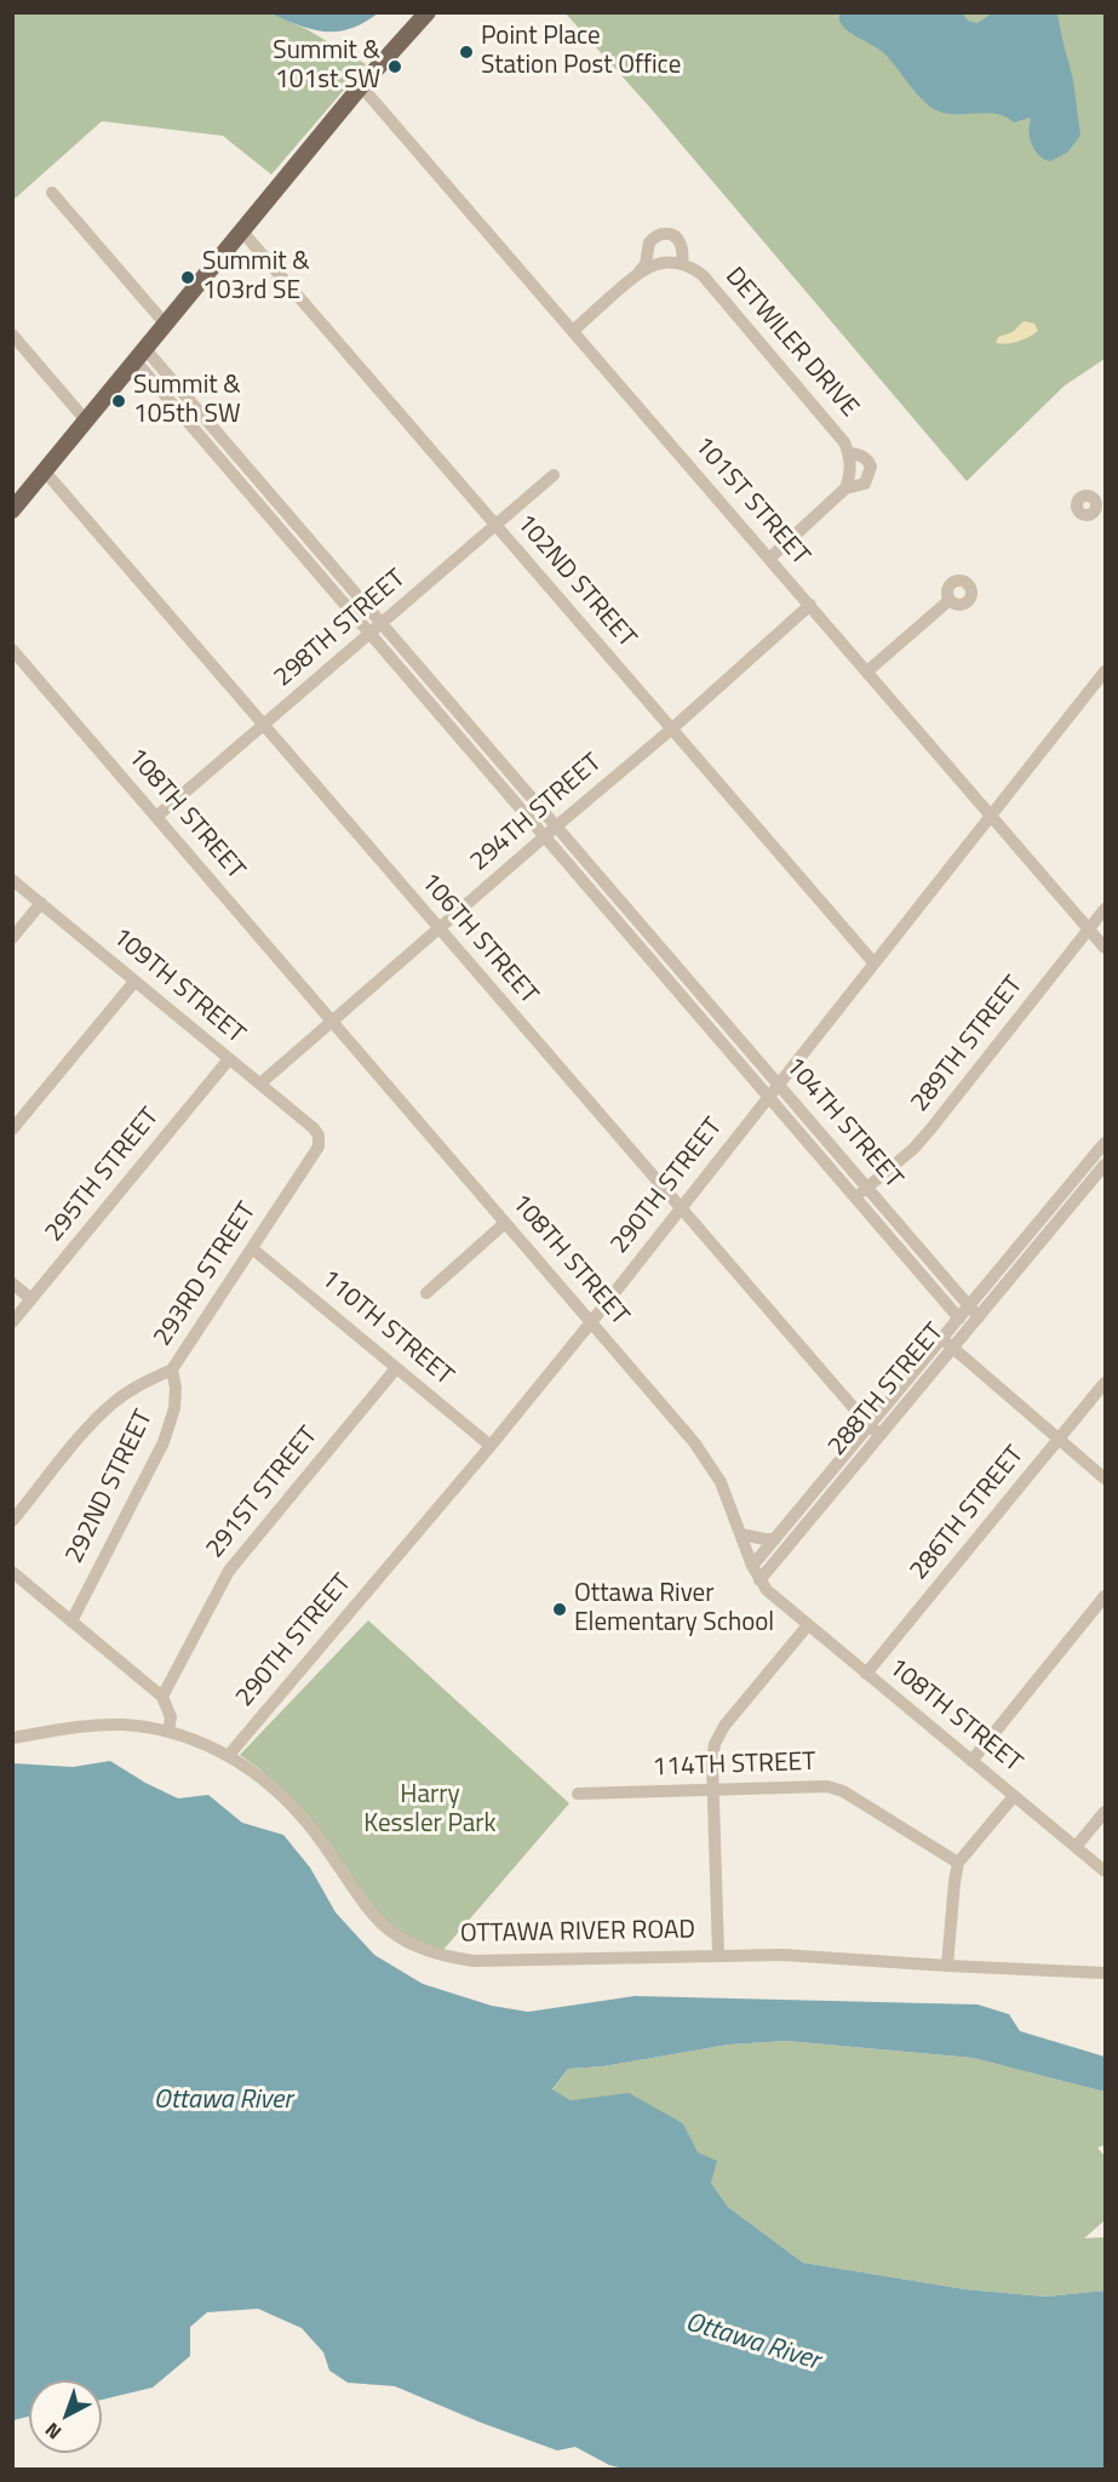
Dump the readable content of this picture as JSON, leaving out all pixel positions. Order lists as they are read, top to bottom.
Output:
{
  "streets": {
    "street": [
      "DETWILER DRIVE",
      "101ST STREET",
      "102ND STREET",
      "298TH STREET",
      "294TH STREET",
      "108TH STREET",
      "106TH STREET",
      "109TH STREET",
      "289TH STREET",
      "104TH STREET",
      "295TH STREET",
      "290TH STREET",
      "293RD STREET",
      "110TH STREET",
      "288TH STREET",
      "292ND STREET",
      "291ST STREET",
      "286TH STREET",
      "114TH STREET",
      "OTTAWA RIVER ROAD"
    ]
  },
  "crossings": [
    ["101ST STREET", "294TH STREET"],
    ["101ST STREET", "289TH STREET"],
    ["101ST STREET", "290TH STREET"],
    ["102ND STREET", "298TH STREET"],
    ["102ND STREET", "294TH STREET"],
    ["102ND STREET", "290TH STREET"],
    ["298TH STREET", "108TH STREET"],
    ["298TH STREET", "106TH STREET"],
    ["298TH STREET", "104TH STREET"],
    ["294TH STREET", "108TH STREET"],
    ["294TH STREET", "106TH STREET"],
    ["294TH STREET", "109TH STREET"],
    ["294TH STREET", "104TH STREET"],
    ["108TH STREET", "290TH STREET"],
    ["108TH STREET", "288TH STREET"],
    ["108TH STREET", "286TH STREET"],
    ["106TH STREET", "290TH STREET"],
    ["106TH STREET", "288TH STREET"],
    ["109TH STREET", "295TH STREET"],
    ["109TH STREET", "293RD STREET"],
    ["289TH STREET", "104TH STREET"],
    ["104TH STREET", "290TH STREET"],
    ["104TH STREET", "288TH STREET"],
    ["290TH STREET", "110TH STREET"],
    ["290TH STREET", "OTTAWA RIVER ROAD"],
    ["293RD STREET", "110TH STREET"],
    ["293RD STREET", "292ND STREET"],
    ["110TH STREET", "291ST STREET"]
  ],
  "water": ["Ottawa River"],
  "parks": ["Harry Kessler Park"],
  "places": [
    "Point Place Station Post Office",
    "Summit & 101st SW",
    "Summit & 103rd SE",
    "Summit & 105th SW",
    "Ottawa River Elementary School"
  ],
  "north": "bottom left"
}
